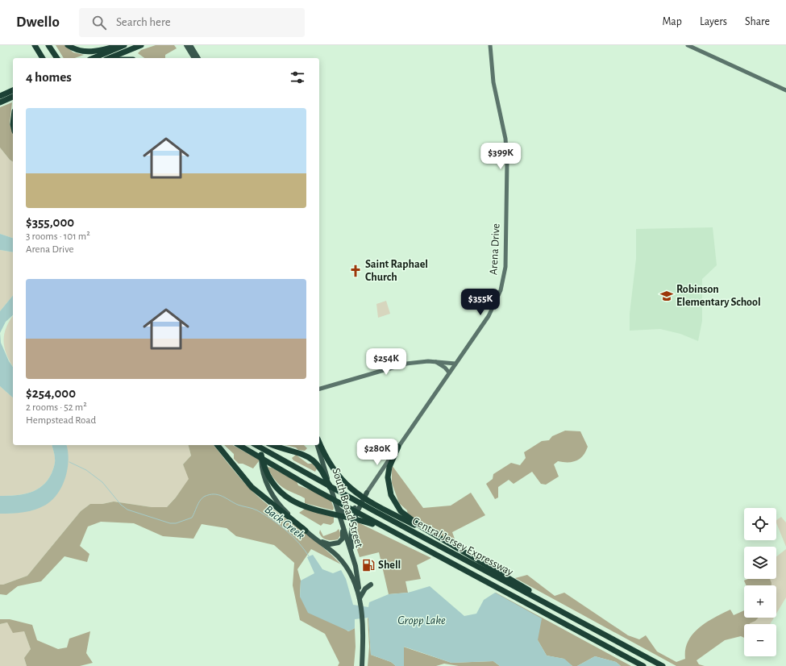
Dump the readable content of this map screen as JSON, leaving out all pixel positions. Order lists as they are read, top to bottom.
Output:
{
  "streets": {
    "highway": ["Central Jersey Expressway"],
    "main road": ["Arena Drive", "South Broad Street"]
  },
  "water": ["Back Creek", "Gropp Lake"],
  "places": {
    "church": ["Saint Raphael Church"],
    "school or university": ["Robinson Elementary School"],
    "fuel station": ["Shell"]
  },
  "page": {
    "header": "Dwello",
    "search": "Search here",
    "nav": ["Map", "Layers", "Share"],
    "heading": "4 homes",
    "list": [
      {
        "name": "$355,000",
        "note": "3 rooms · 101 m² · Arena Drive"
      },
      {
        "name": "$254,000",
        "note": "2 rooms · 52 m² · Hempstead Road"
      }
    ],
    "price": [
      "$399K",
      "$355K",
      "$254K",
      "$280K"
    ],
    "map_buttons": ["+", "−"]
  }
}
